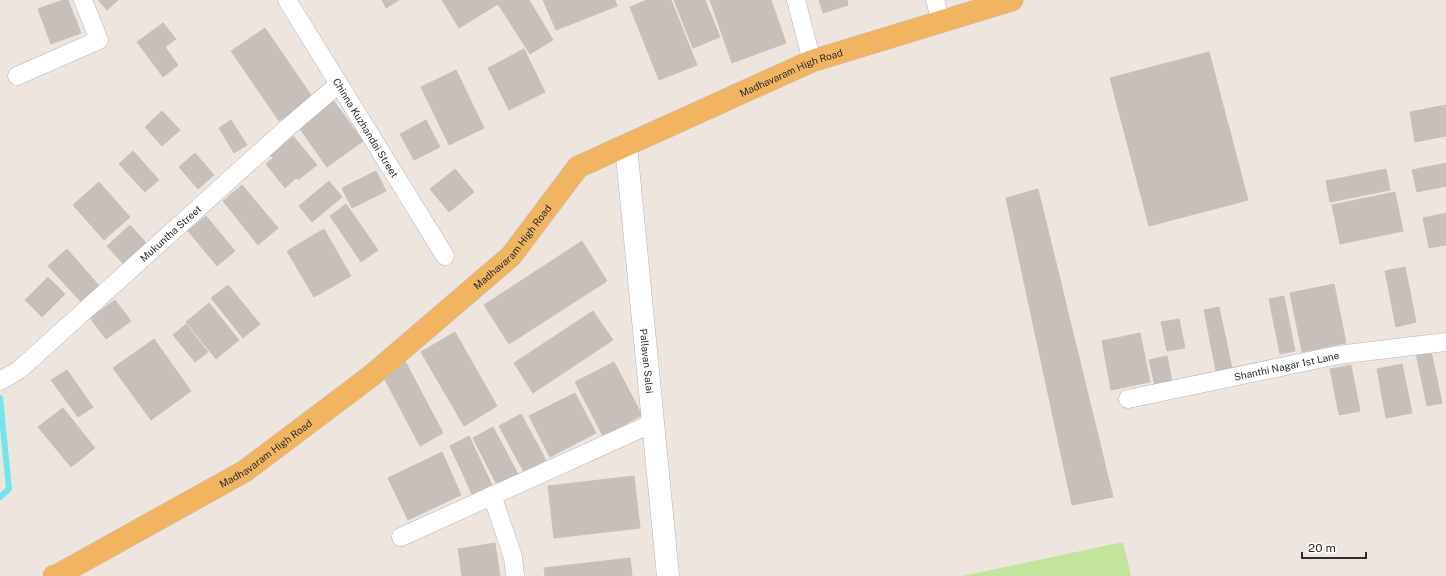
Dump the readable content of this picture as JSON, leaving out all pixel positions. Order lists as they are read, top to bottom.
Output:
{
  "streets": {
    "main road": ["Madhavaram High Road"],
    "street": [
      "Chinna Kuzhandai Street",
      "Mukuntha Street",
      "Pallavan Salai",
      "Shanthi Nagar 1st Lane"
    ]
  },
  "crossings": [
    ["Madhavaram High Road", "Pallavan Salai"],
    ["Chinna Kuzhandai Street", "Mukuntha Street"]
  ],
  "scale_bar": "20 m"
}
